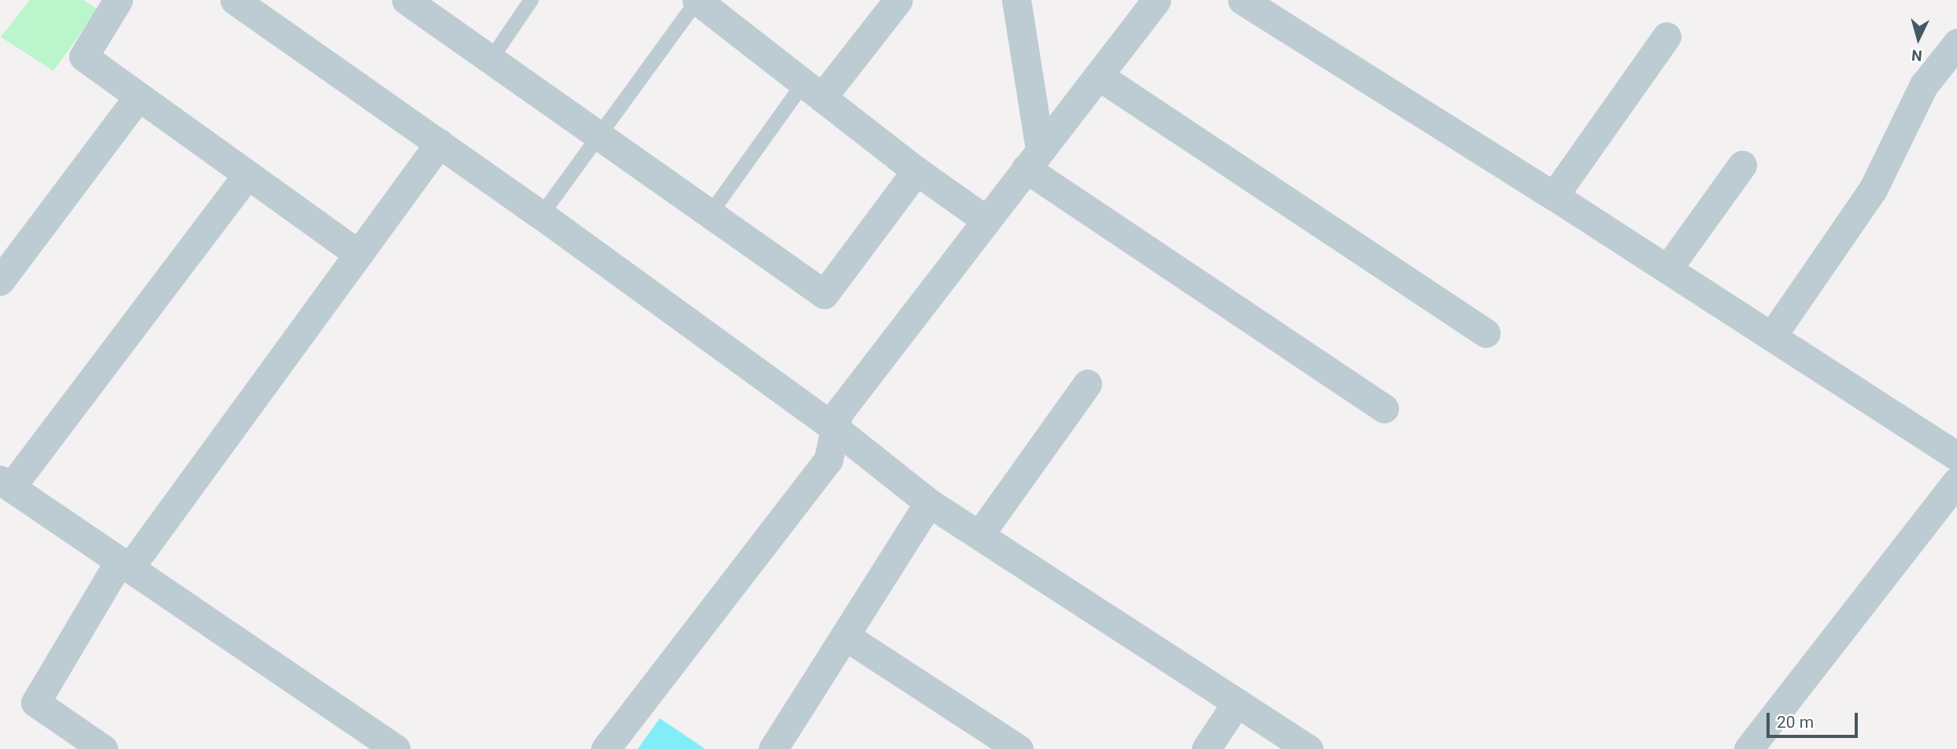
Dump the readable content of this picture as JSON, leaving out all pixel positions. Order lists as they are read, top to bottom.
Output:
{
  "scale_bar": "20 m",
  "north": "bottom"
}
